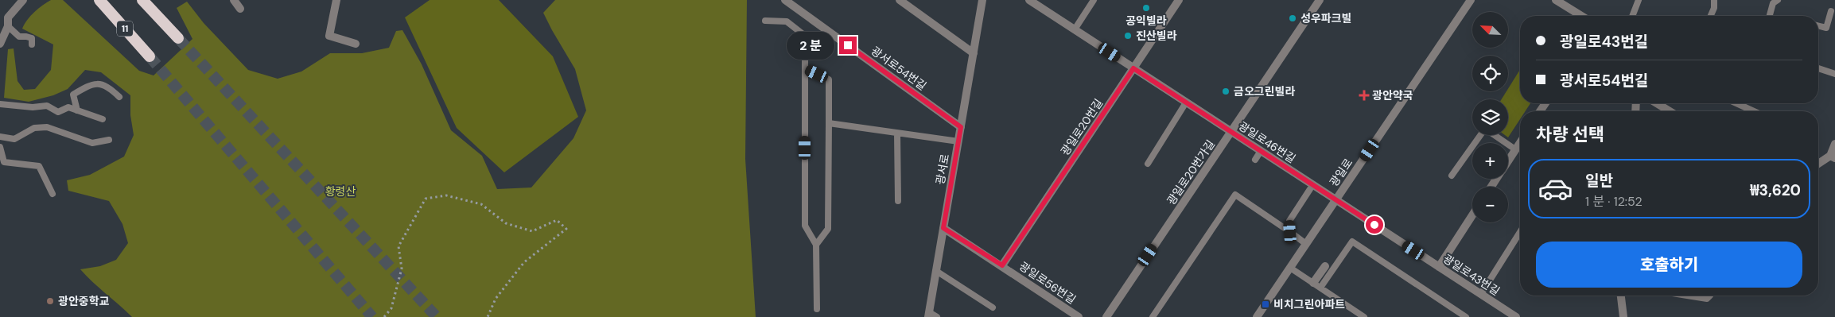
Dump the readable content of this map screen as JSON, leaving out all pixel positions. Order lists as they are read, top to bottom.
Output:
{
  "streets": {
    "highway": ["11"],
    "street": [
      "광서로54번길",
      "광일로20번길",
      "광일로46번길",
      "광서로",
      "광일로20번가길",
      "광일로",
      "광일로43번길",
      "광일로56번길"
    ]
  },
  "crossings": [
    ["광서로54번길", "광서로"],
    ["광일로20번길", "광일로46번길"],
    ["광일로20번길", "광일로56번길"],
    ["광일로46번길", "광일로20번가길"],
    ["광일로46번길", "광일로"],
    ["광일로46번길", "광일로43번길"],
    ["광서로", "광일로56번길"],
    ["광일로", "광일로43번길"]
  ],
  "parks": ["황령산"],
  "places": {
    "other": [
      "공익빌라",
      "성우파크빌",
      "진산빌라",
      "금오그린빌라",
      "광안중학교"
    ],
    "health": ["광안약국"],
    "transit": ["비치그린아파트"]
  },
  "north": "top left",
  "page": {
    "map_buttons": ["+", "−"],
    "banner": ["광일로43번길", "광서로54번길"],
    "bubble": "2 분",
    "heading": "차량 선택",
    "list": [
      {
        "name": "일반",
        "note": "1 분 · 12:52",
        "value": "₩3,620"
      }
    ],
    "buttons": "호출하기"
  }
}
